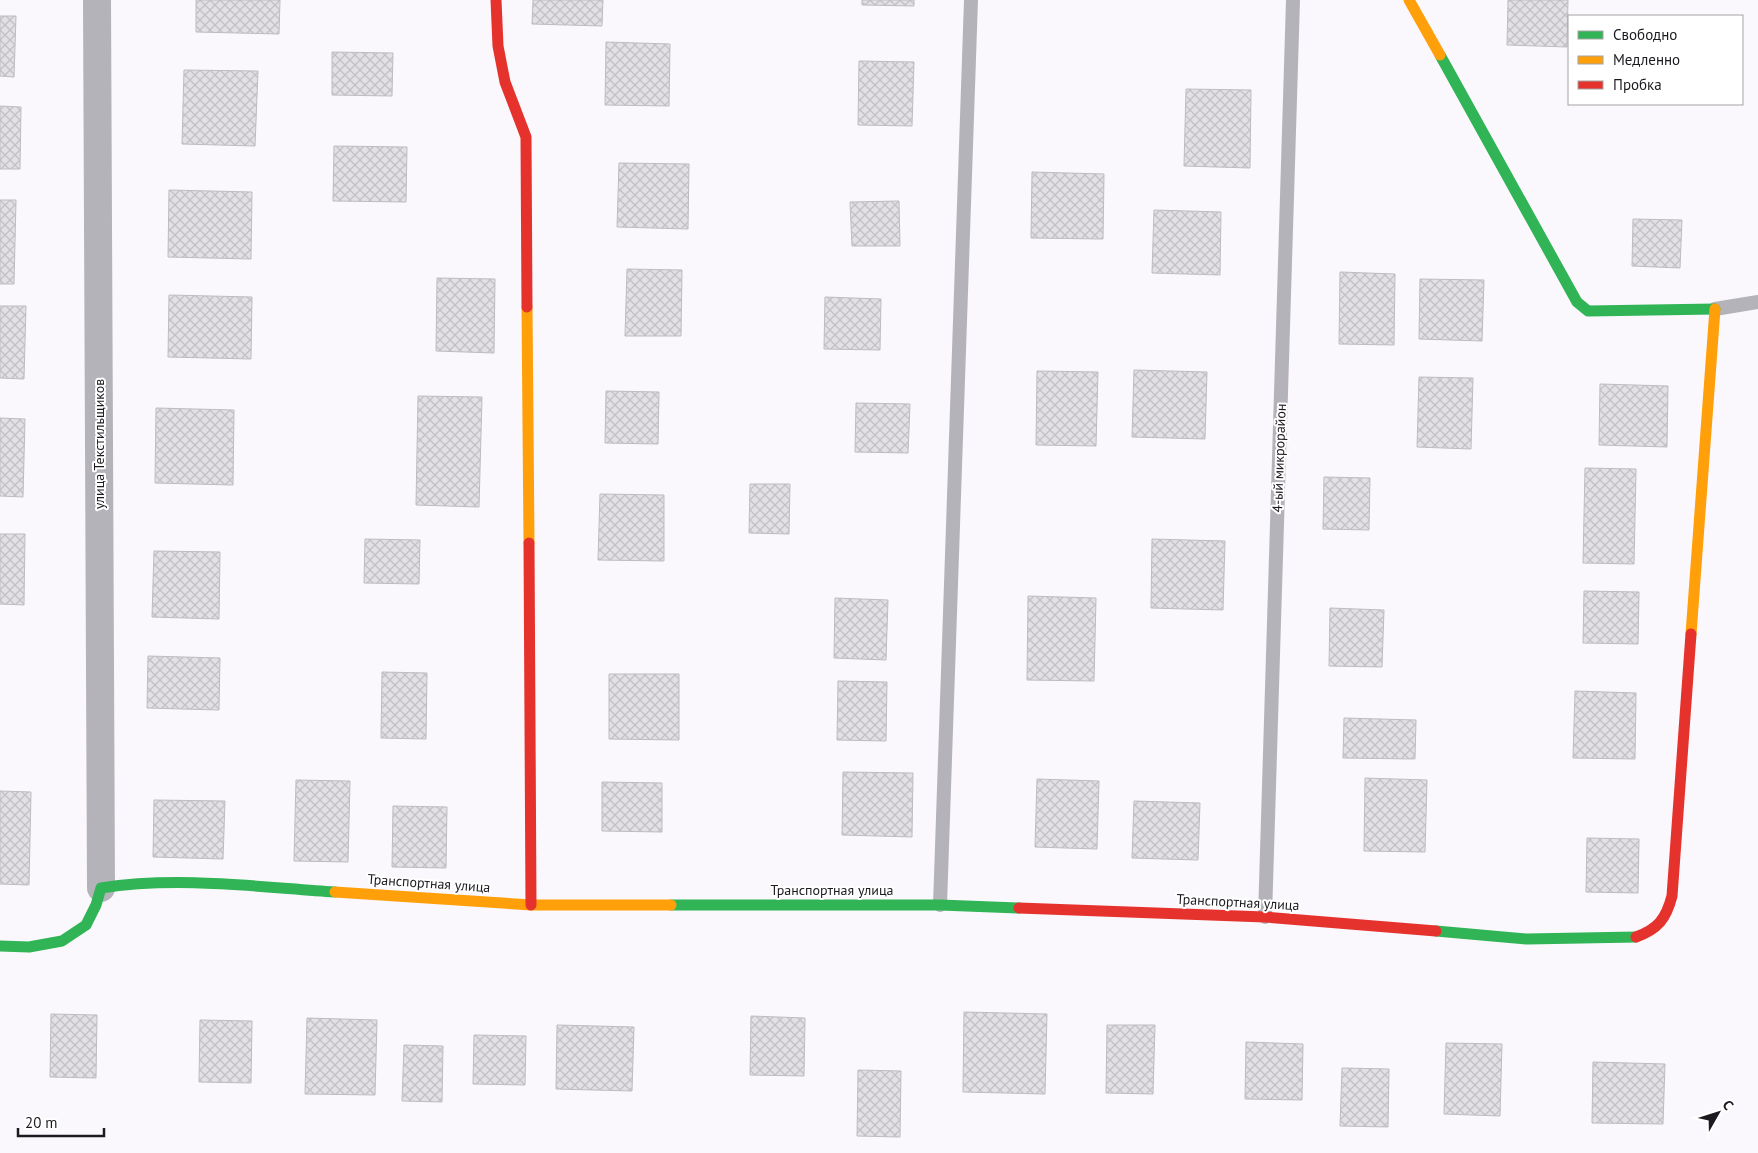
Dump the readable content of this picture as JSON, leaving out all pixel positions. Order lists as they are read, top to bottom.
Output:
{
  "streets": {
    "street": ["улица Текстильщиков", "Транспортная улица"],
    "lane": ["4-ый микрорайон"]
  },
  "crossings": [
    ["улица Текстильщиков", "Транспортная улица"],
    ["4-ый микрорайон", "Транспортная улица"]
  ],
  "legend": ["Свободно", "Медленно", "Пробка"],
  "scale_bar": "20 m",
  "north": "top right"
}
